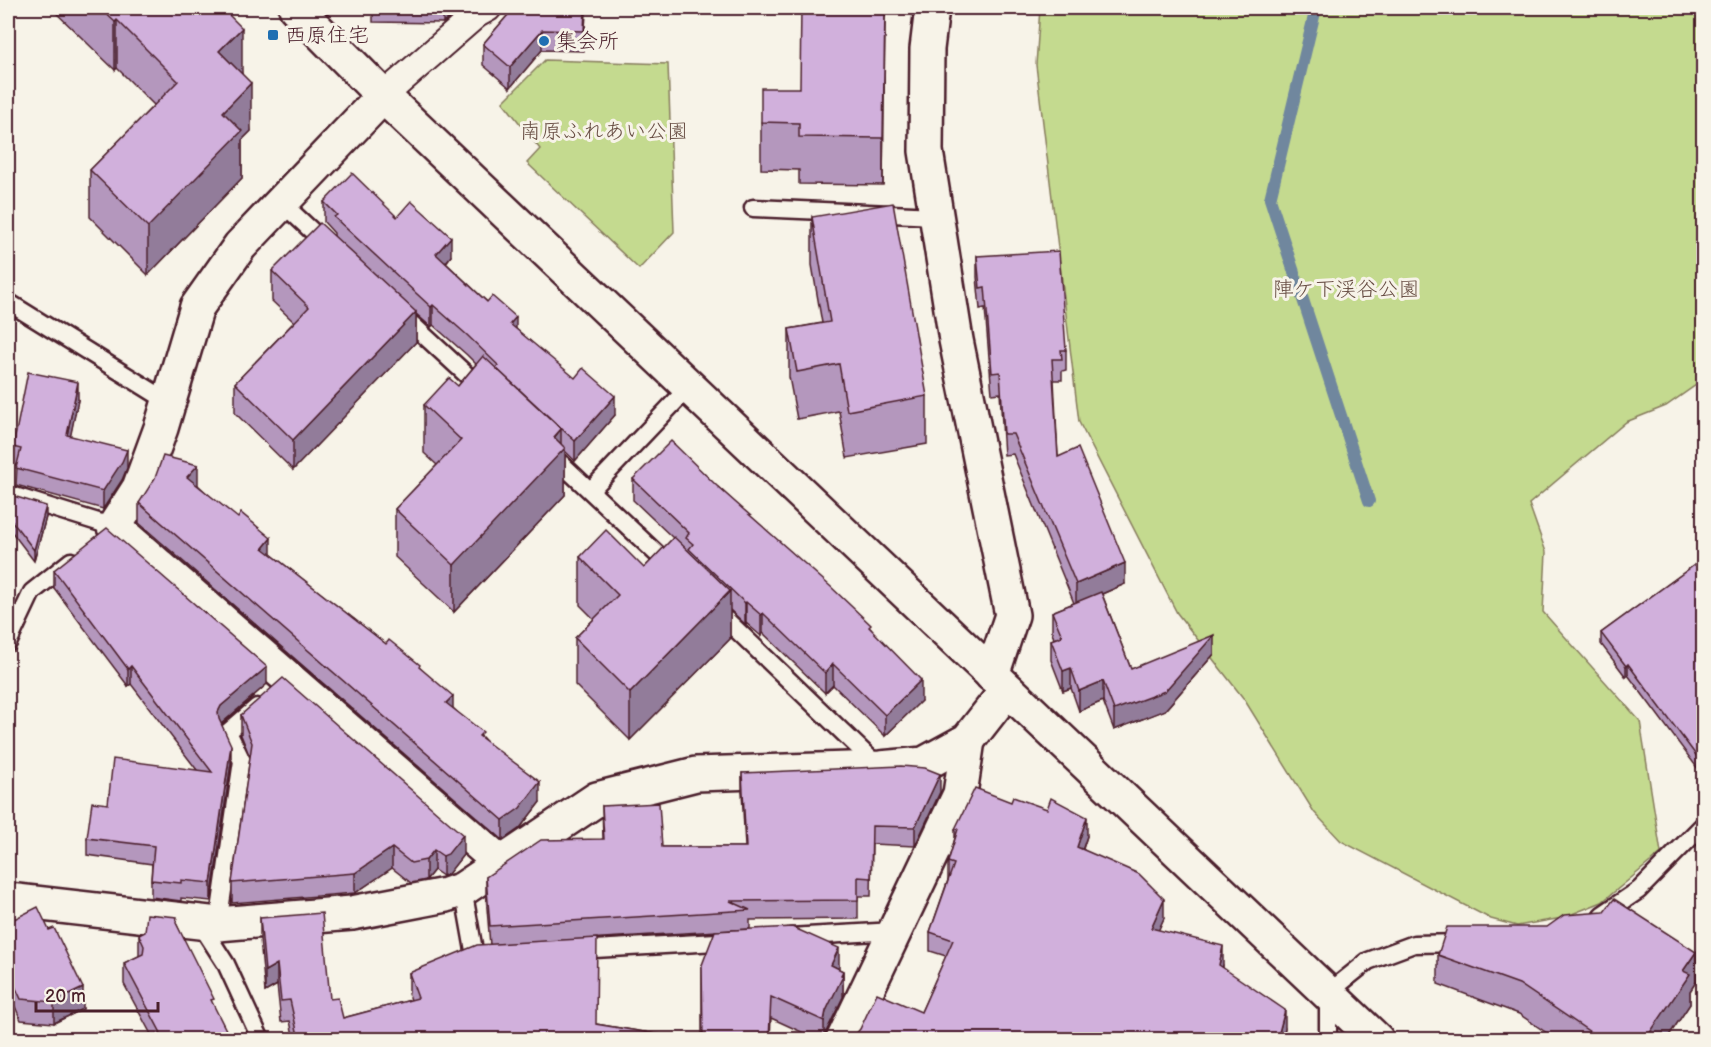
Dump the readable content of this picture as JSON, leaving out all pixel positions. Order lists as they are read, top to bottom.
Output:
{
  "parks": ["南原ふれあい公園", "陣ケ下渓谷公園"],
  "places": {
    "transit": ["西原住宅"],
    "other": ["集会所"]
  },
  "scale_bar": "20 m"
}
